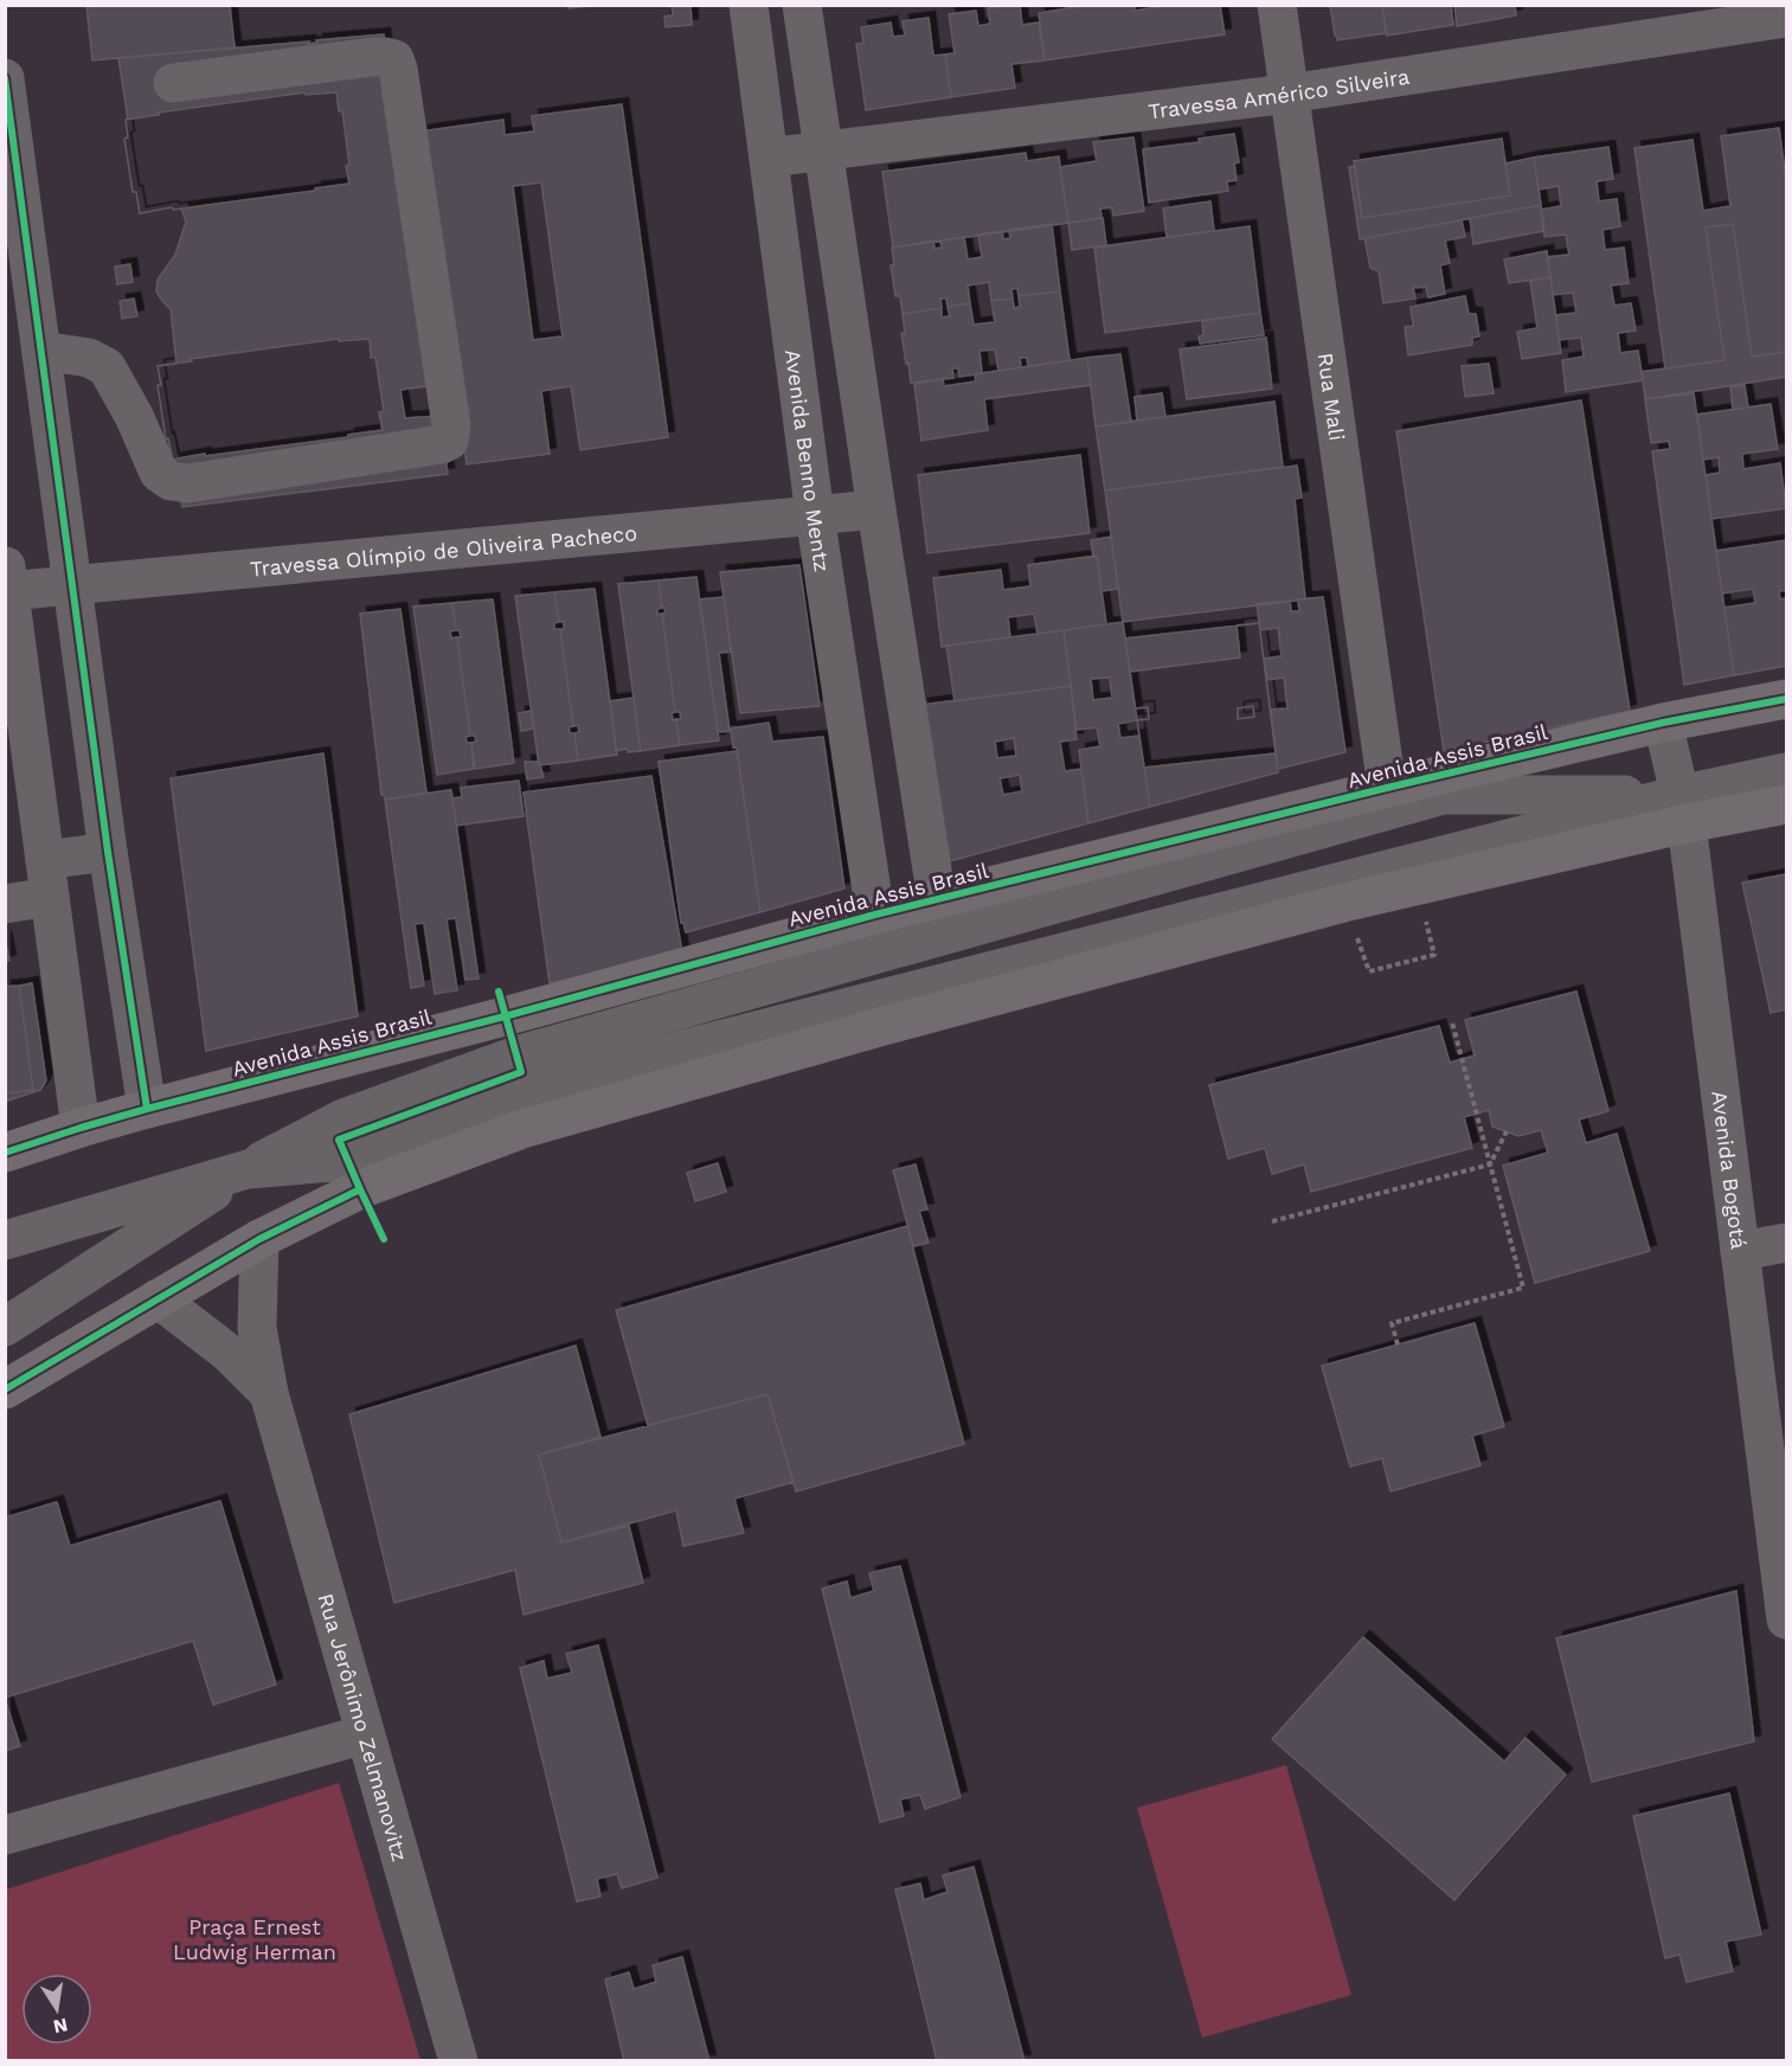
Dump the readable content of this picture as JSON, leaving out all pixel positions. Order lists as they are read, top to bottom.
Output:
{
  "streets": {
    "main road": ["Avenida Assis Brasil"],
    "street": [
      "Travessa Américo Silveira",
      "Rua Mali",
      "Avenida Benno Mentz",
      "Travessa Olímpio de Oliveira Pacheco",
      "Avenida Bogotá",
      "Rua Jerônimo Zelmanovitz"
    ]
  },
  "crossings": [
    ["Travessa Américo Silveira", "Rua Mali"],
    ["Travessa Américo Silveira", "Avenida Benno Mentz"],
    ["Rua Mali", "Avenida Assis Brasil"],
    ["Avenida Benno Mentz", "Travessa Olímpio de Oliveira Pacheco"],
    ["Avenida Benno Mentz", "Avenida Assis Brasil"],
    ["Avenida Assis Brasil", "Avenida Bogotá"]
  ],
  "parks": ["Praça Ernest Ludwig Herman"],
  "north": "bottom"
}
